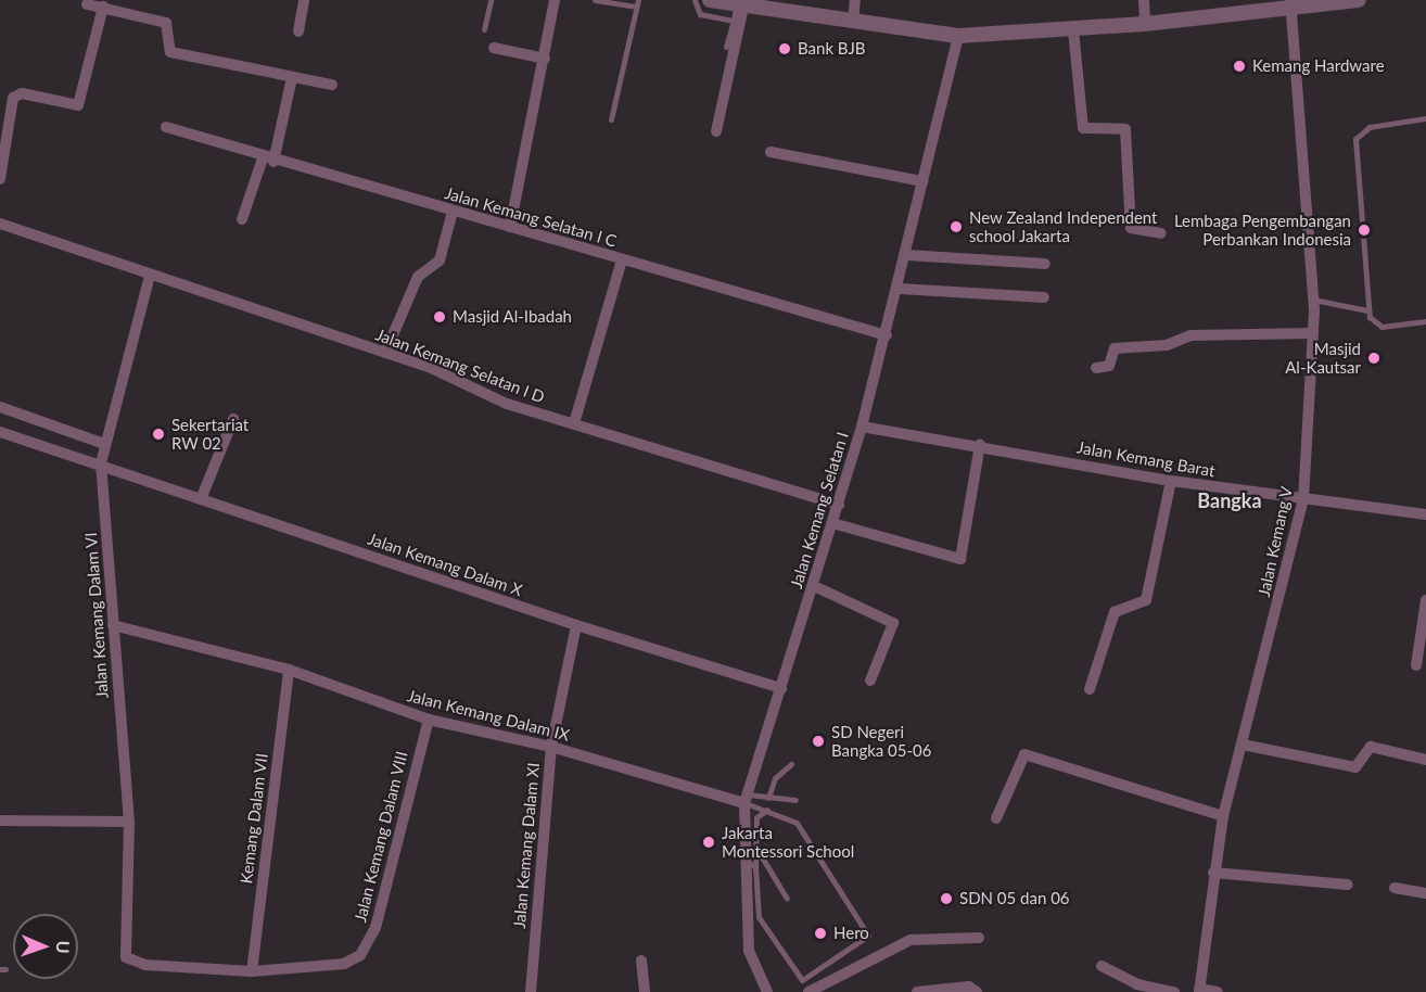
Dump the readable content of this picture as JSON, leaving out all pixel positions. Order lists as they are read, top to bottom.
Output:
{
  "streets": {
    "street": [
      "Jalan Kemang Selatan I C",
      "Jalan Kemang Selatan I D",
      "Jalan Kemang Barat",
      "Jalan Kemang Selatan I",
      "Jalan Kemang V",
      "Jalan Kemang Dalam X",
      "Jalan Kemang Dalam VI",
      "Jalan Kemang Dalam IX",
      "Kemang Dalam VII",
      "Jalan Kemang Dalam VIII",
      "Jalan Kemang Dalam XI"
    ]
  },
  "crossings": [
    ["Jalan Kemang Selatan I C", "Jalan Kemang Selatan I"],
    ["Jalan Kemang Selatan I D", "Jalan Kemang Selatan I"],
    ["Jalan Kemang Selatan I D", "Jalan Kemang Dalam VI"],
    ["Jalan Kemang Barat", "Jalan Kemang Selatan I"],
    ["Jalan Kemang Barat", "Jalan Kemang V"],
    ["Jalan Kemang Selatan I", "Jalan Kemang Dalam X"],
    ["Jalan Kemang Selatan I", "Jalan Kemang Dalam IX"],
    ["Jalan Kemang Dalam X", "Jalan Kemang Dalam VI"],
    ["Jalan Kemang Dalam X", "Jalan Kemang Dalam XI"],
    ["Jalan Kemang Dalam VI", "Jalan Kemang Dalam IX"],
    ["Jalan Kemang Dalam VI", "Jalan Kemang Dalam VIII"],
    ["Jalan Kemang Dalam IX", "Kemang Dalam VII"],
    ["Jalan Kemang Dalam IX", "Jalan Kemang Dalam VIII"],
    ["Jalan Kemang Dalam IX", "Jalan Kemang Dalam XI"],
    ["Kemang Dalam VII", "Jalan Kemang Dalam VIII"]
  ],
  "districts": ["Bangka"],
  "places": [
    "Bank BJB",
    "Kemang Hardware",
    "New Zealand Independent school Jakarta",
    "Lembaga Pengembangan Perbankan Indonesia",
    "Masjid Al-Ibadah",
    "Masjid Al-Kautsar",
    "Sekertariat RW 02",
    "SD Negeri Bangka 05-06",
    "Jakarta Montessori School",
    "SDN 05 dan 06",
    "Hero"
  ],
  "north": "right"
}
